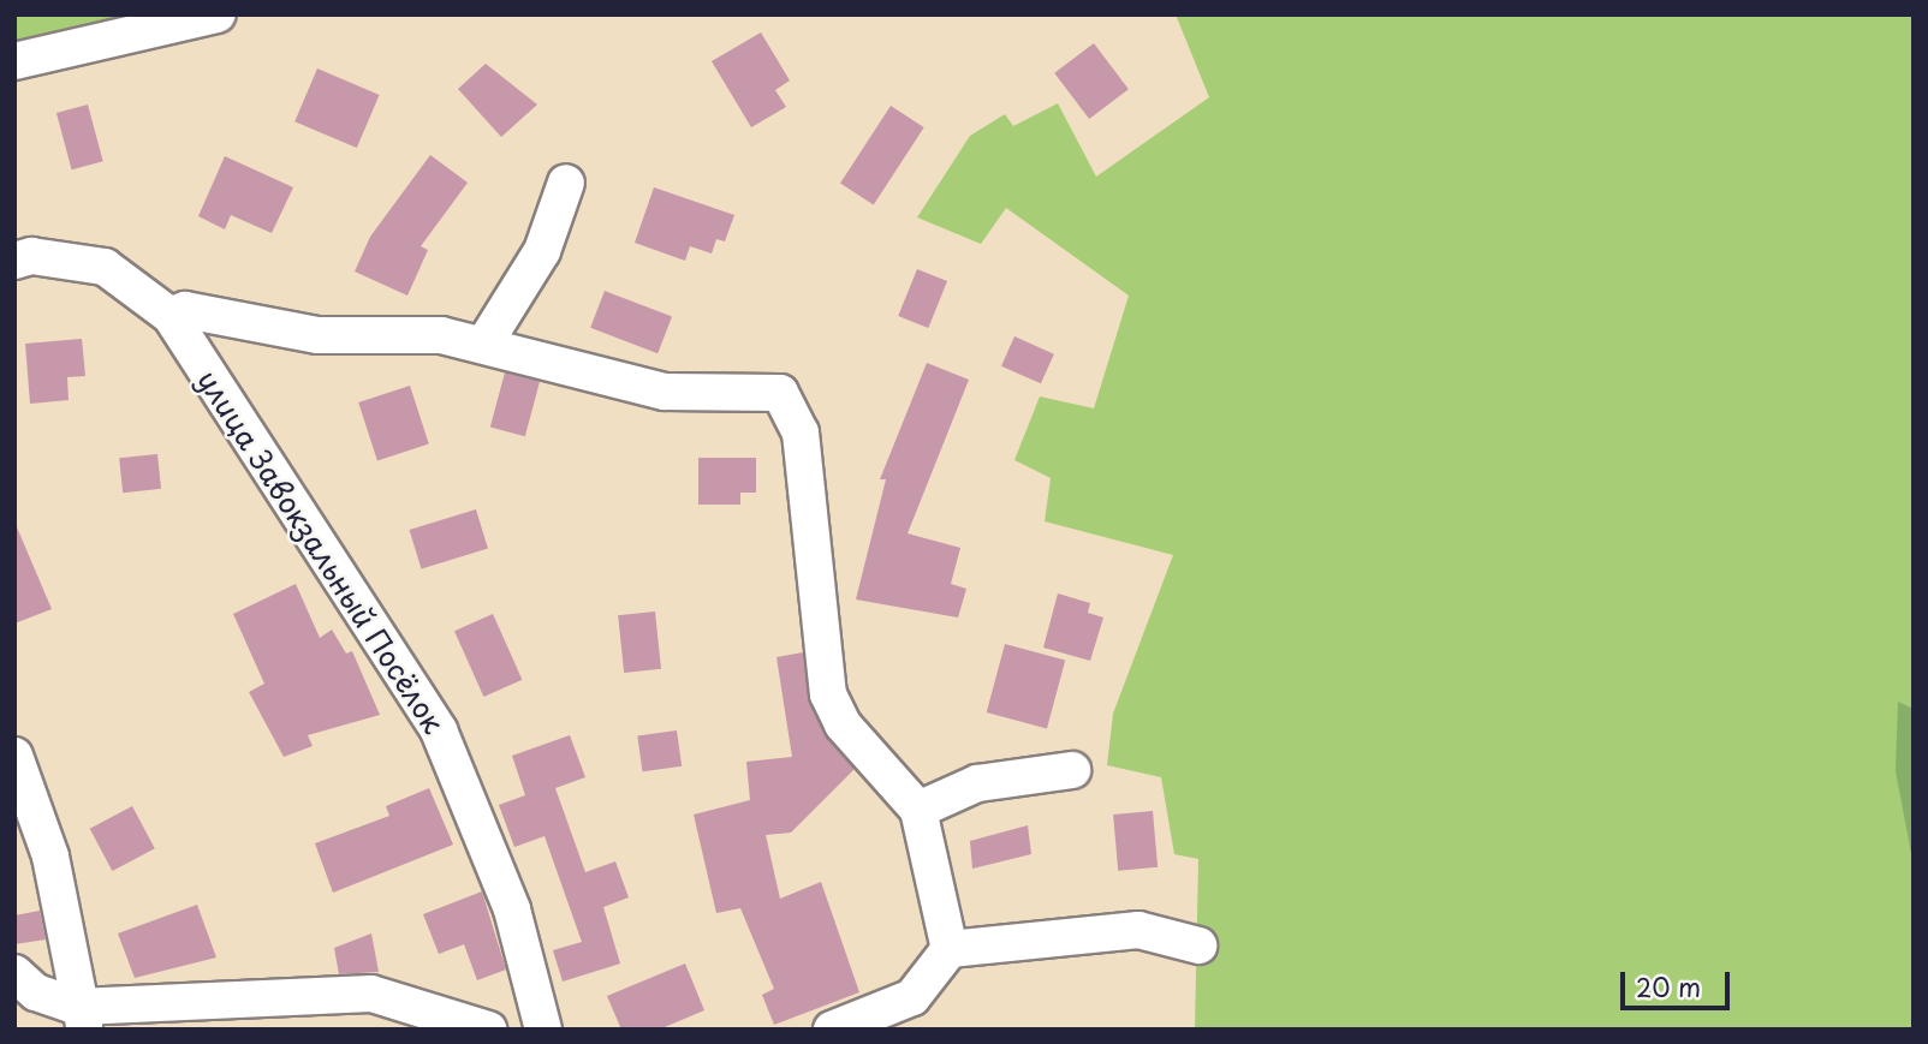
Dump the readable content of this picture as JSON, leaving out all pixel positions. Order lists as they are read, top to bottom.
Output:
{
  "streets": {
    "street": ["улица Завокзальный Посёлок"]
  },
  "scale_bar": "20 m"
}
